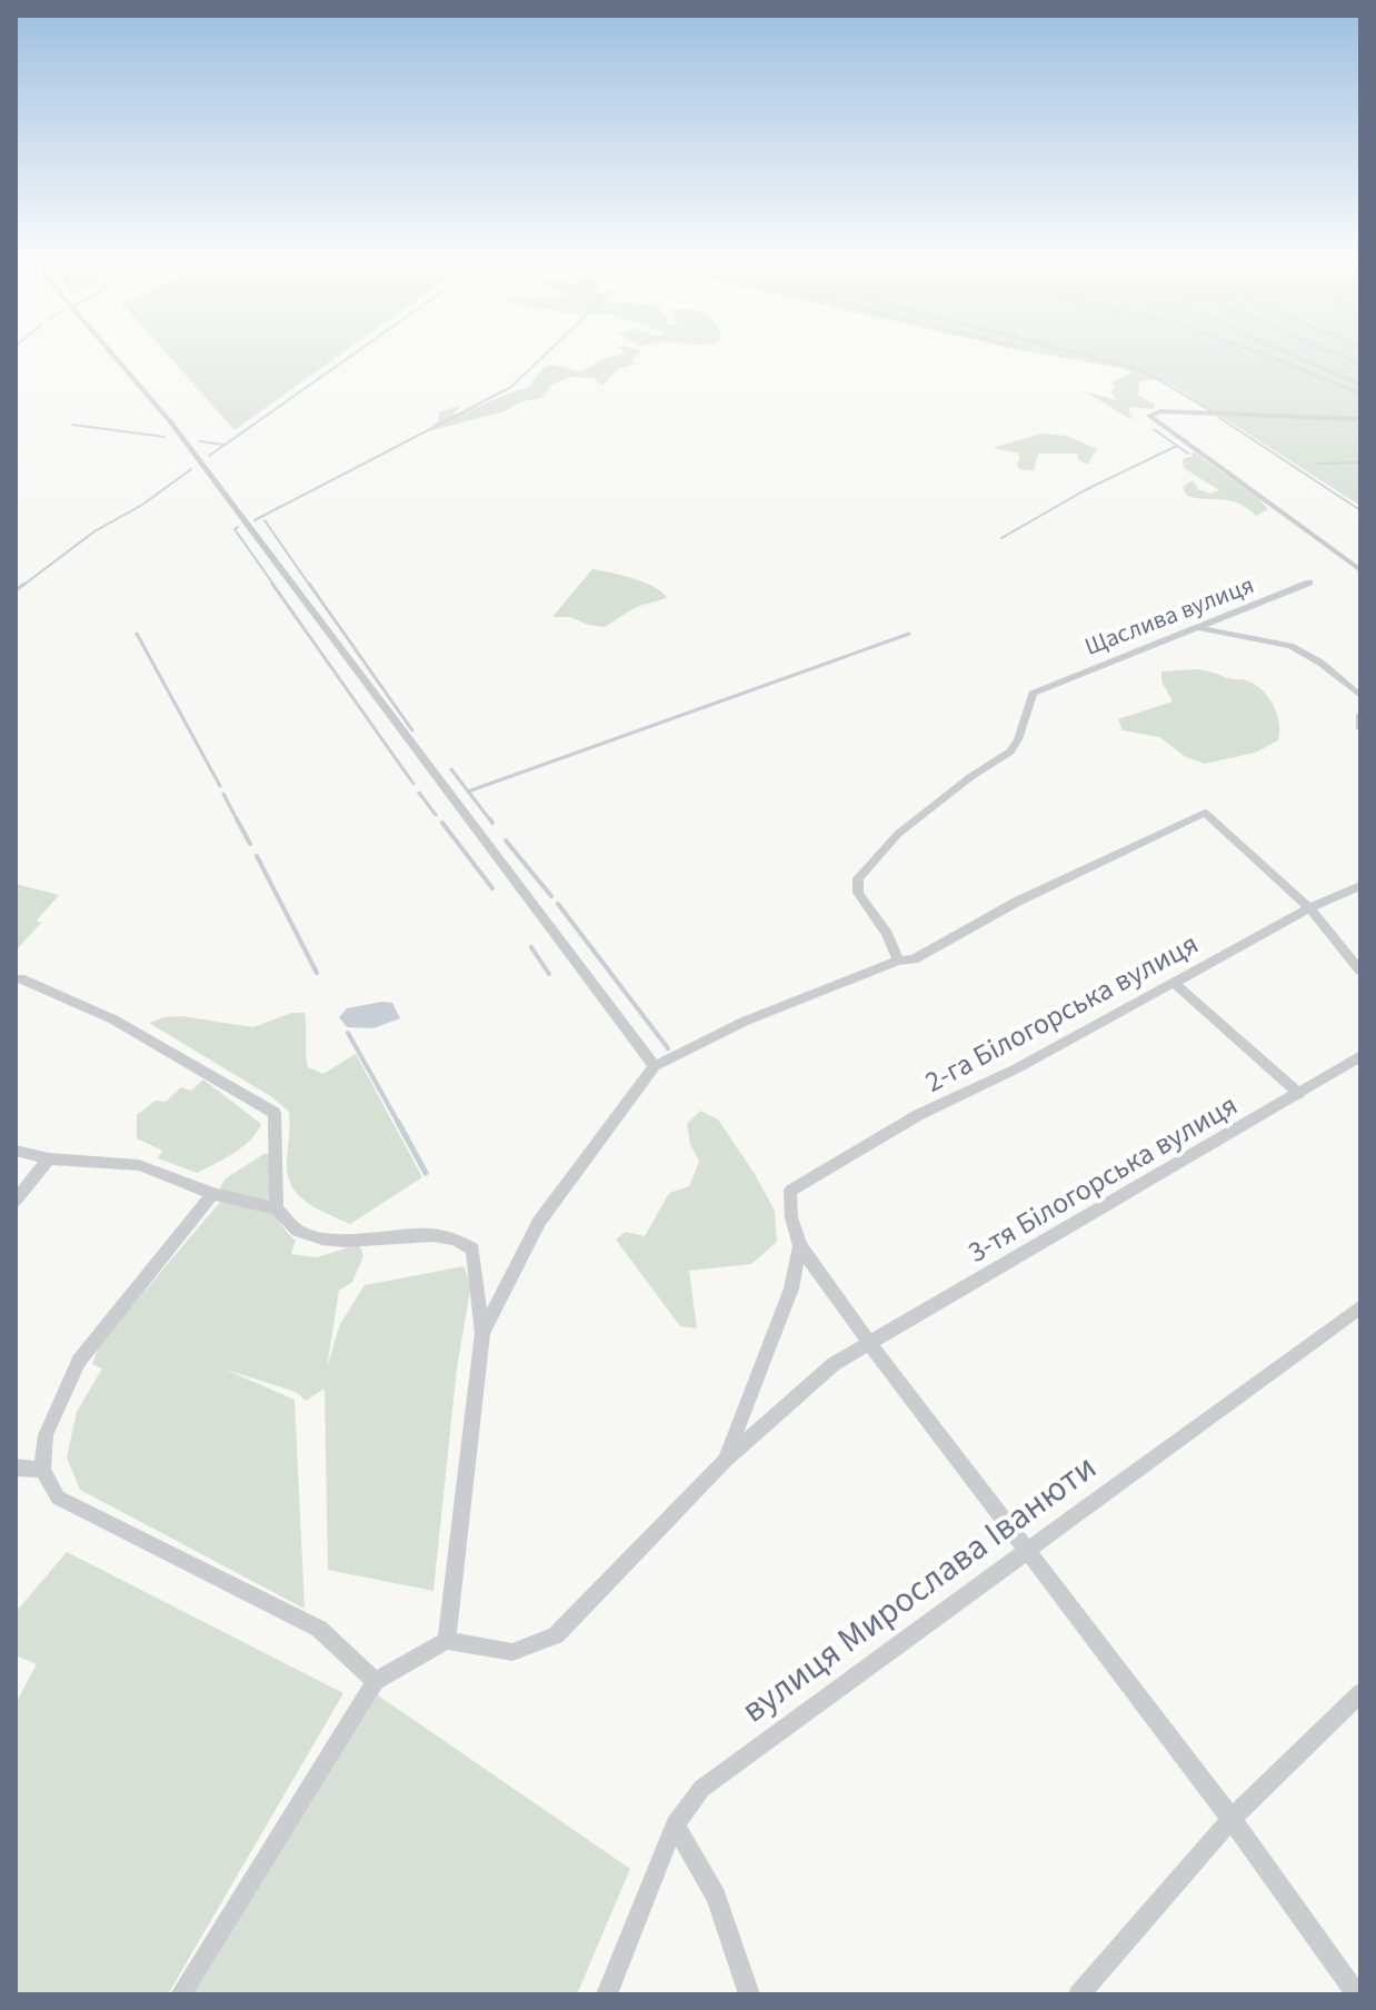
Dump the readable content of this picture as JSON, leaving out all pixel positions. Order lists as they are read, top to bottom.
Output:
{
  "streets": {
    "street": [
      "Щаслива вулиця",
      "2-га Білогорська вулиця",
      "3-тя Білогорська вулиця",
      "вулиця Мирослава Іванюти"
    ]
  }
}
